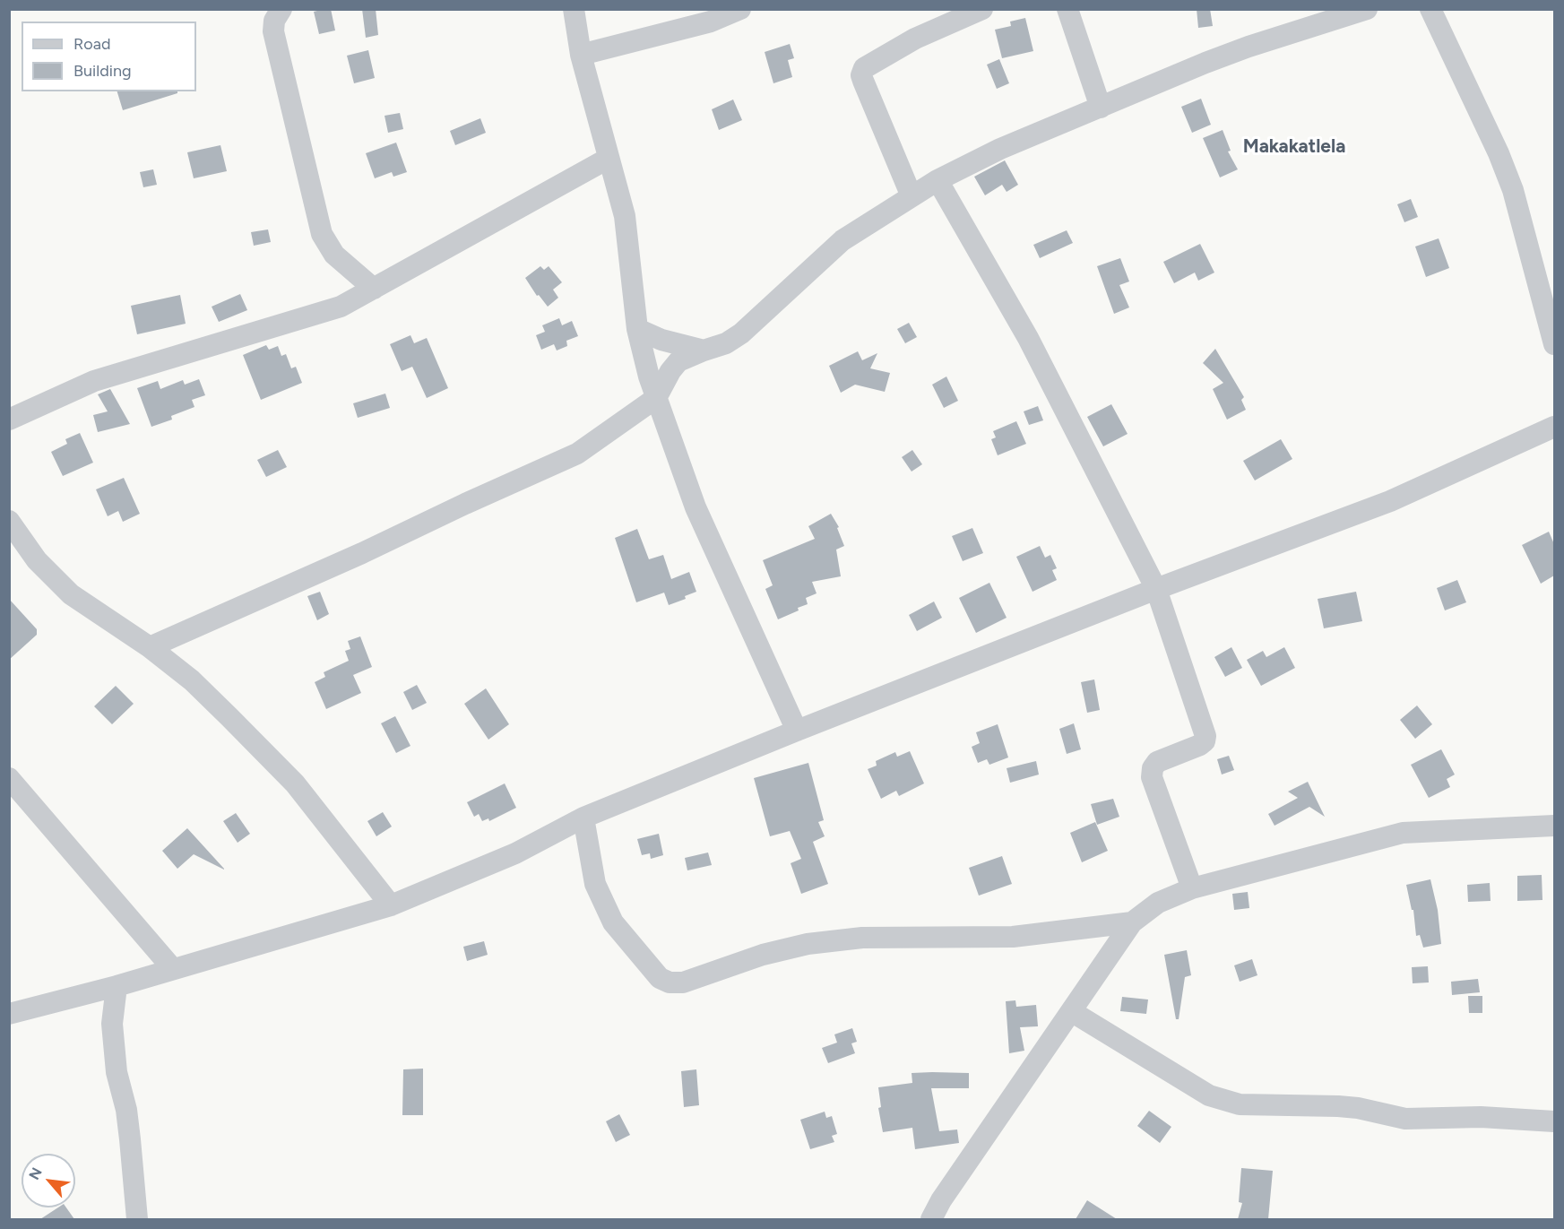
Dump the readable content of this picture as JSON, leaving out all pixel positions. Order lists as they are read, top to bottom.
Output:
{
  "districts": ["Makakatlela"],
  "legend": ["Road", "Building"],
  "north": "top left"
}
